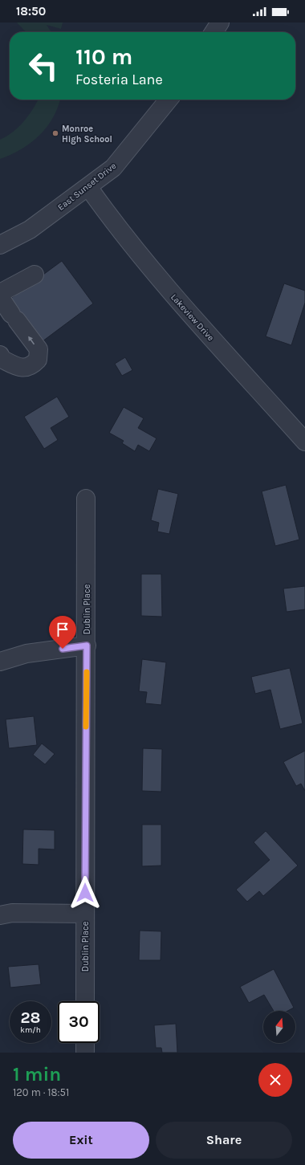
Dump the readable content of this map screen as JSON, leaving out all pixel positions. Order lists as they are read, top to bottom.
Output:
{
  "streets": {
    "street": ["East Sunset Drive", "Lakeview Drive", "Dublin Place"]
  },
  "crossings": [
    ["East Sunset Drive", "Lakeview Drive"]
  ],
  "places": ["Monroe High School"],
  "north": "top",
  "page": {
    "status": "18:50",
    "turn": ["110 m", "Fosteria Lane"],
    "speed": "28 km/h",
    "limit": "30",
    "heading": ["1 min", "120 m · 18:51"],
    "buttons": ["Exit", "Share"]
  }
}
